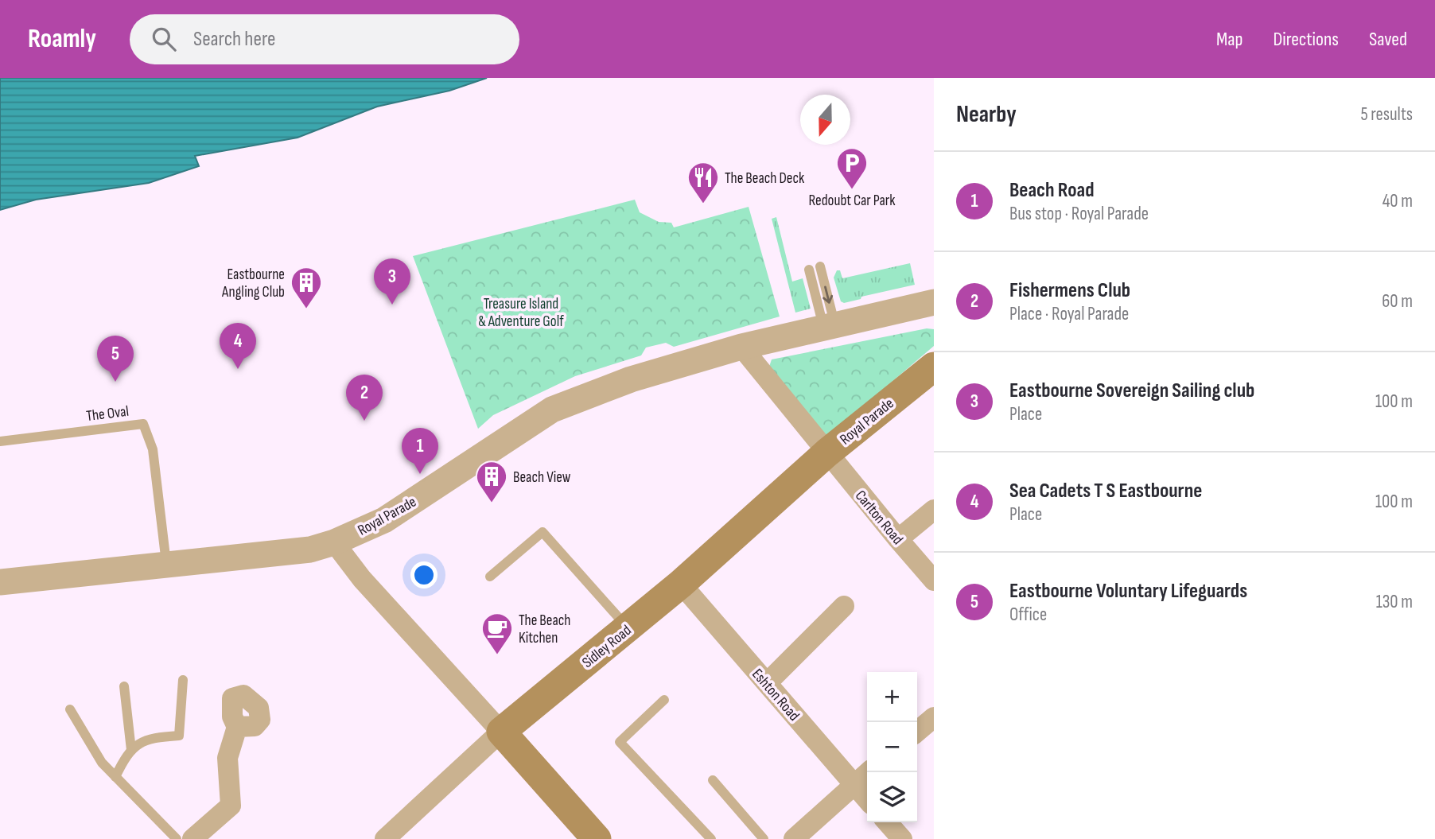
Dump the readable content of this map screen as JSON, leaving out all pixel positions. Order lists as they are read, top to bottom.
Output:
{
  "streets": {
    "main road": ["Royal Parade", "Sidley Road"],
    "street": ["Carlton Road", "Eshton Road"],
    "lane": ["The Oval"]
  },
  "crossings": [
    ["The Oval", "Royal Parade"],
    ["Royal Parade", "Carlton Road"],
    ["Royal Parade", "Sidley Road"],
    ["Carlton Road", "Sidley Road"],
    ["Sidley Road", "Eshton Road"]
  ],
  "parks": ["Treasure Island & Adventure Golf"],
  "places": {
    "parking": ["Redoubt Car Park"],
    "restaurant": ["The Beach Deck"],
    "building": ["Eastbourne Angling Club", "Beach View"],
    "cafe": ["The Beach Kitchen"]
  },
  "north": "bottom",
  "page": {
    "header": "Roamly",
    "search": "Search here",
    "nav": ["Map", "Directions", "Saved"],
    "heading": ["Nearby", "5 results"],
    "list": [
      {
        "mark": "1",
        "name": "Beach Road",
        "note": "Bus stop · Royal Parade",
        "value": "40 m"
      },
      {
        "mark": "2",
        "name": "Fishermens Club",
        "note": "Place · Royal Parade",
        "value": "60 m"
      },
      {
        "mark": "3",
        "name": "Eastbourne Sovereign Sailing club",
        "note": "Place",
        "value": "100 m"
      },
      {
        "mark": "4",
        "name": "Sea Cadets T S Eastbourne",
        "note": "Place",
        "value": "100 m"
      },
      {
        "mark": "5",
        "name": "Eastbourne Voluntary Lifeguards",
        "note": "Office",
        "value": "130 m"
      }
    ],
    "pins": [
      "3",
      "4",
      "5",
      "2",
      "1"
    ],
    "map_buttons": ["+", "−"]
  }
}
